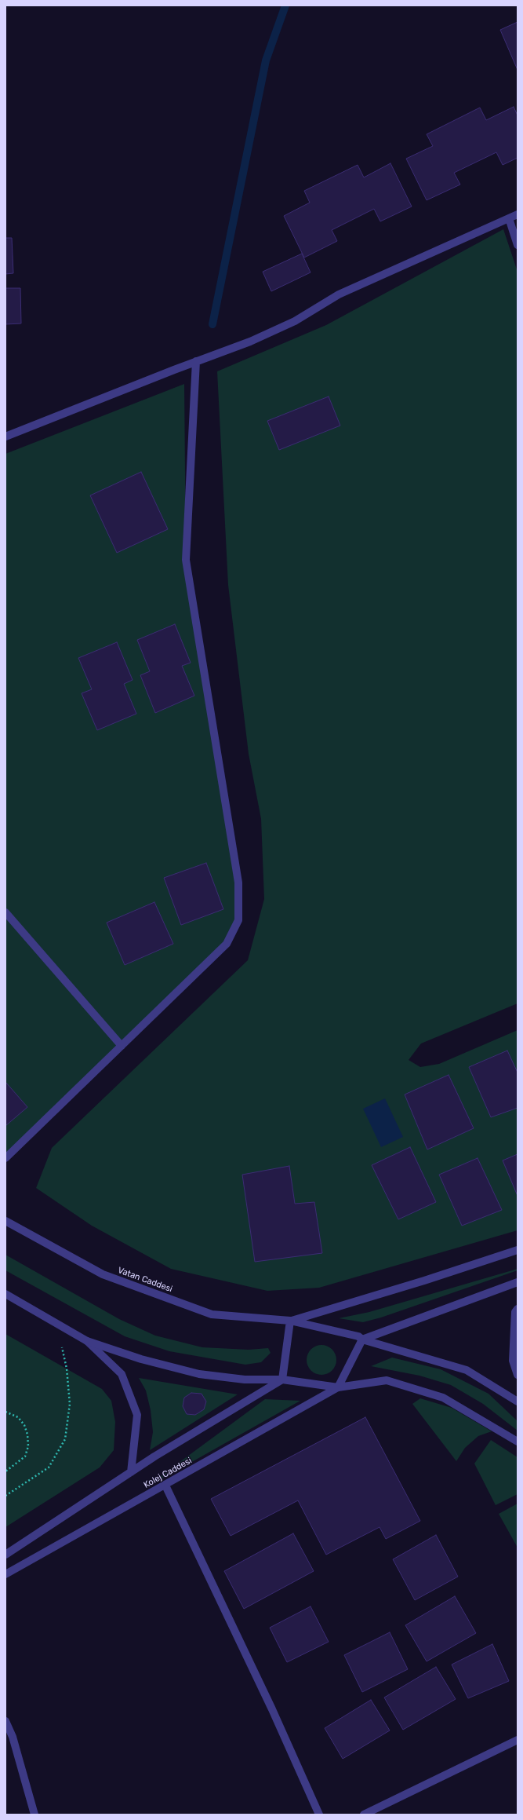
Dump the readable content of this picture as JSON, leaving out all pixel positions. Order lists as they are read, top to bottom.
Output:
{
  "streets": {
    "street": ["Vatan Caddesi", "Kolej Caddesi"]
  }
}
